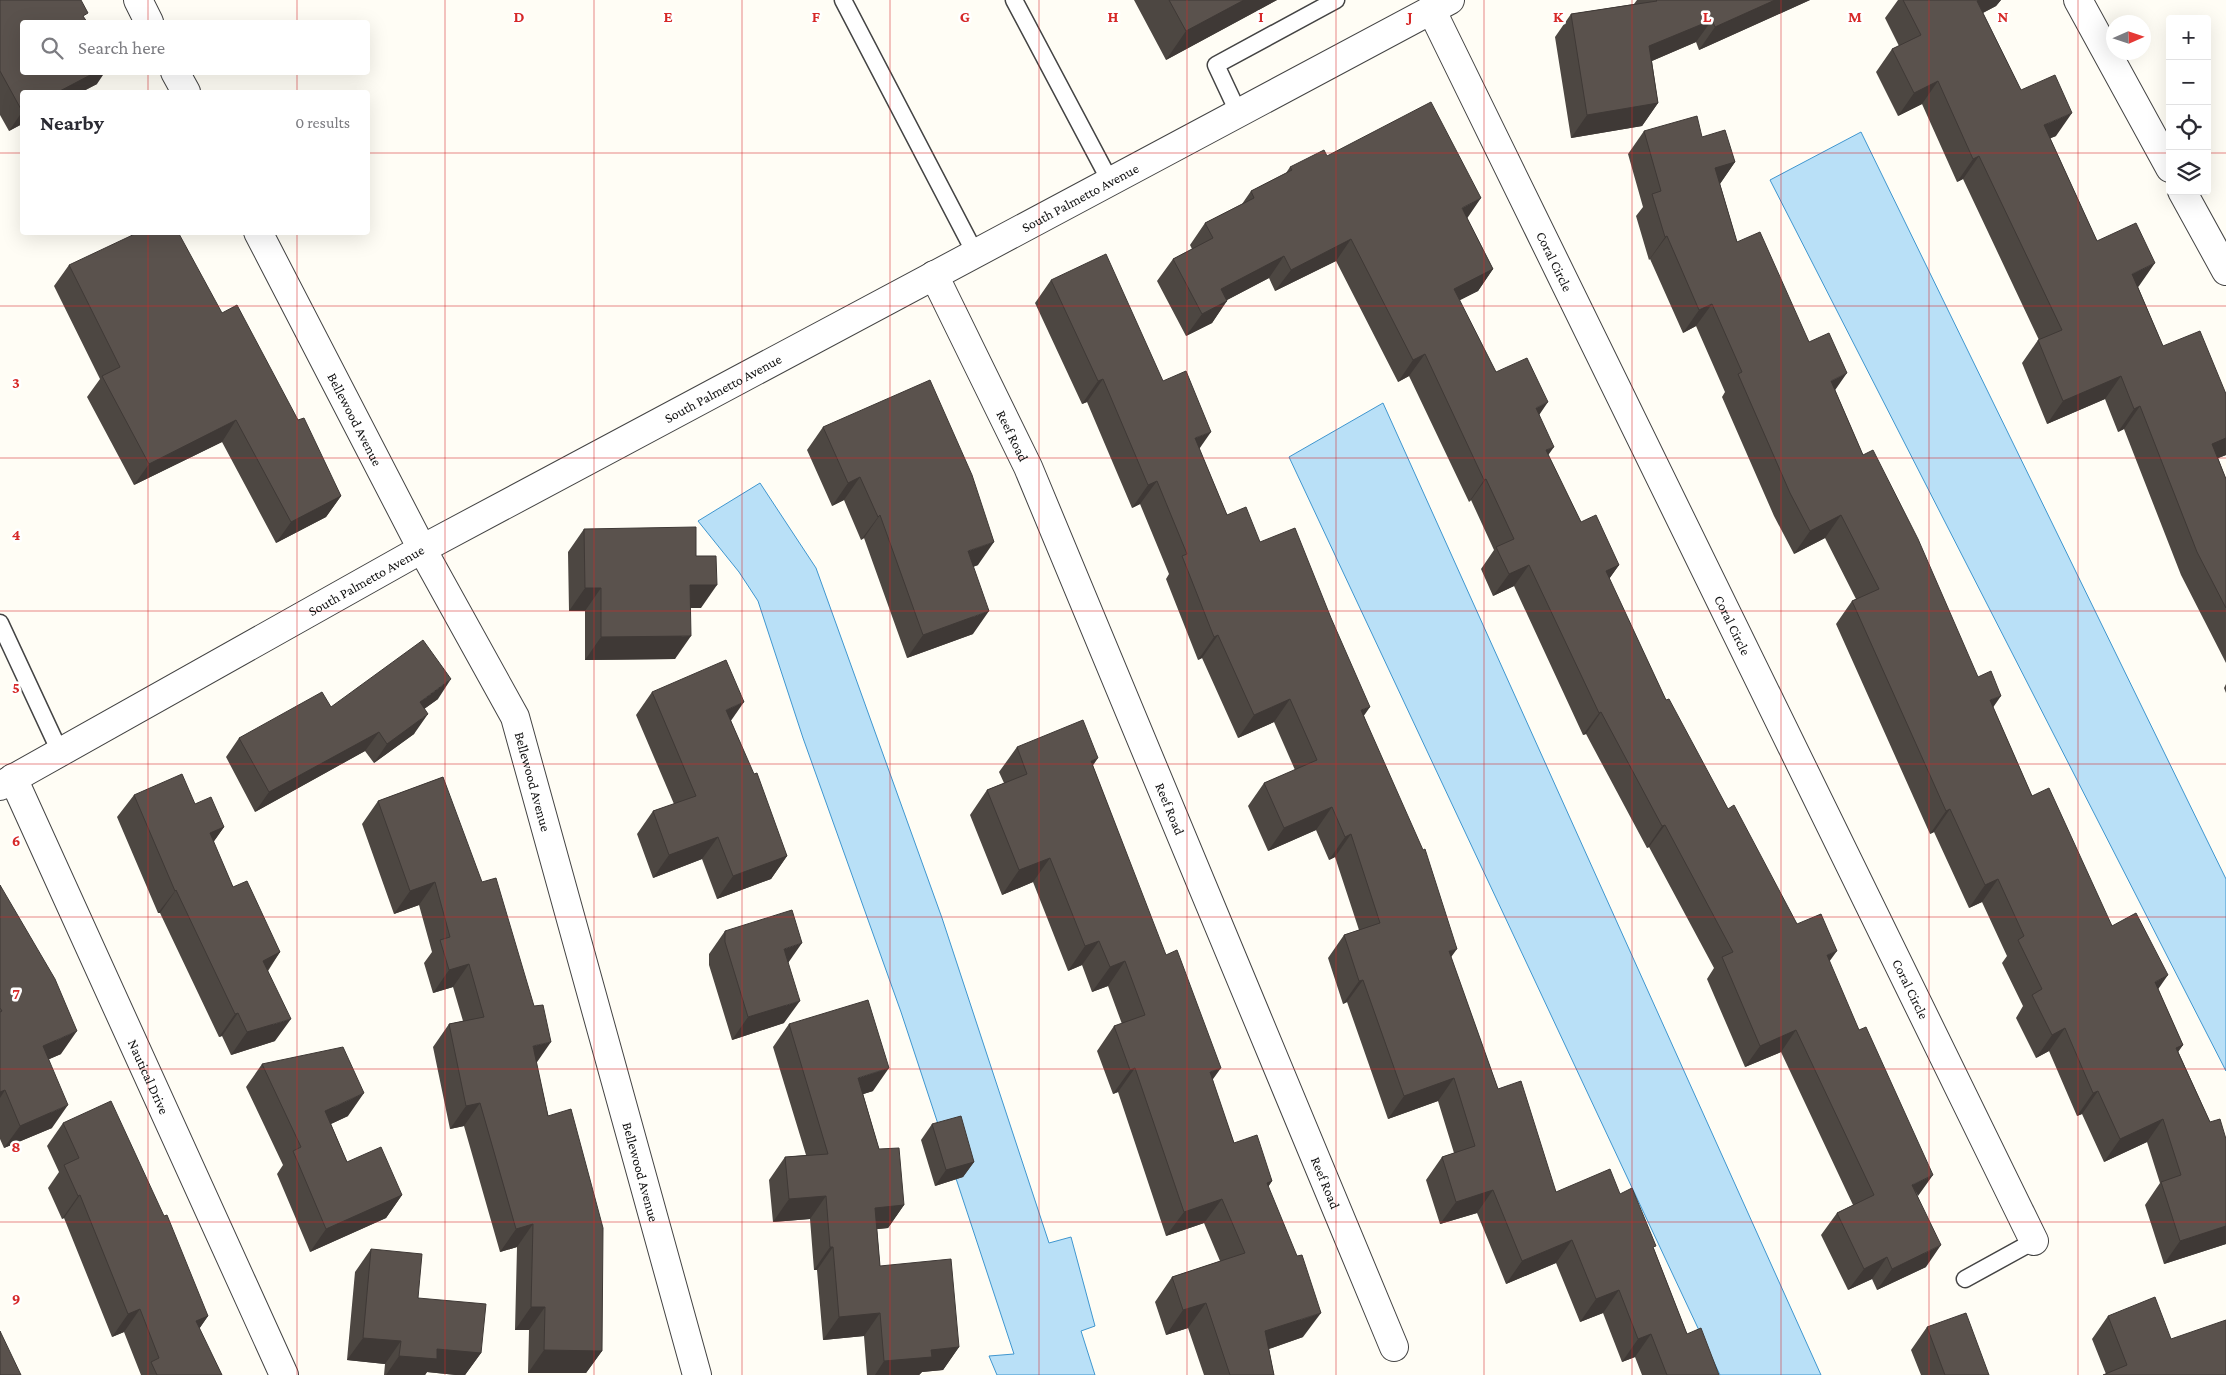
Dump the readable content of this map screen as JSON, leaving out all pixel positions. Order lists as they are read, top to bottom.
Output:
{
  "streets": {
    "street": [
      "South Palmetto Avenue",
      "Coral Circle",
      "Bellewood Avenue",
      "Reef Road",
      "Nautical Drive"
    ]
  },
  "crossings": [
    ["South Palmetto Avenue", "Coral Circle"],
    ["South Palmetto Avenue", "Bellewood Avenue"],
    ["South Palmetto Avenue", "Reef Road"],
    ["South Palmetto Avenue", "Nautical Drive"]
  ],
  "north": "right",
  "page": {
    "map_buttons": ["+", "−"],
    "search": "Search here",
    "heading": ["Nearby", "0 results"]
  },
  "grid": {
    "columns": [
      "D",
      "E",
      "F",
      "G",
      "H",
      "I",
      "J",
      "K",
      "L",
      "M",
      "N"
    ],
    "rows": [
      "3",
      "4",
      "5",
      "6",
      "7",
      "8",
      "9"
    ]
  }
}
